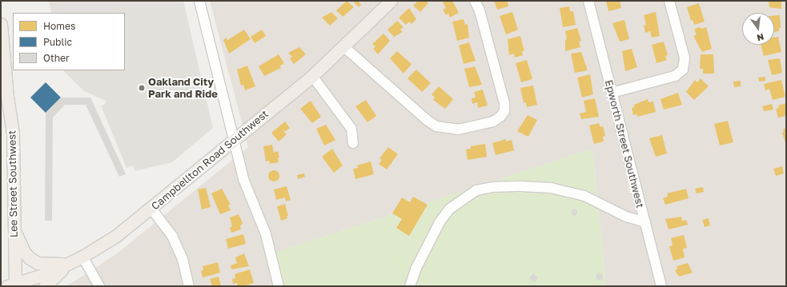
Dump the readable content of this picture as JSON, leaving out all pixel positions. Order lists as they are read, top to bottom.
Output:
{
  "streets": {
    "main road": ["Campbellton Road Southwest", "Lee Street Southwest"],
    "street": ["Epworth Street Southwest"]
  },
  "crossings": [
    ["Campbellton Road Southwest", "Lee Street Southwest"]
  ],
  "places": ["Oakland City Park and Ride"],
  "legend": ["Homes", "Public", "Other"],
  "north": "bottom"
}
